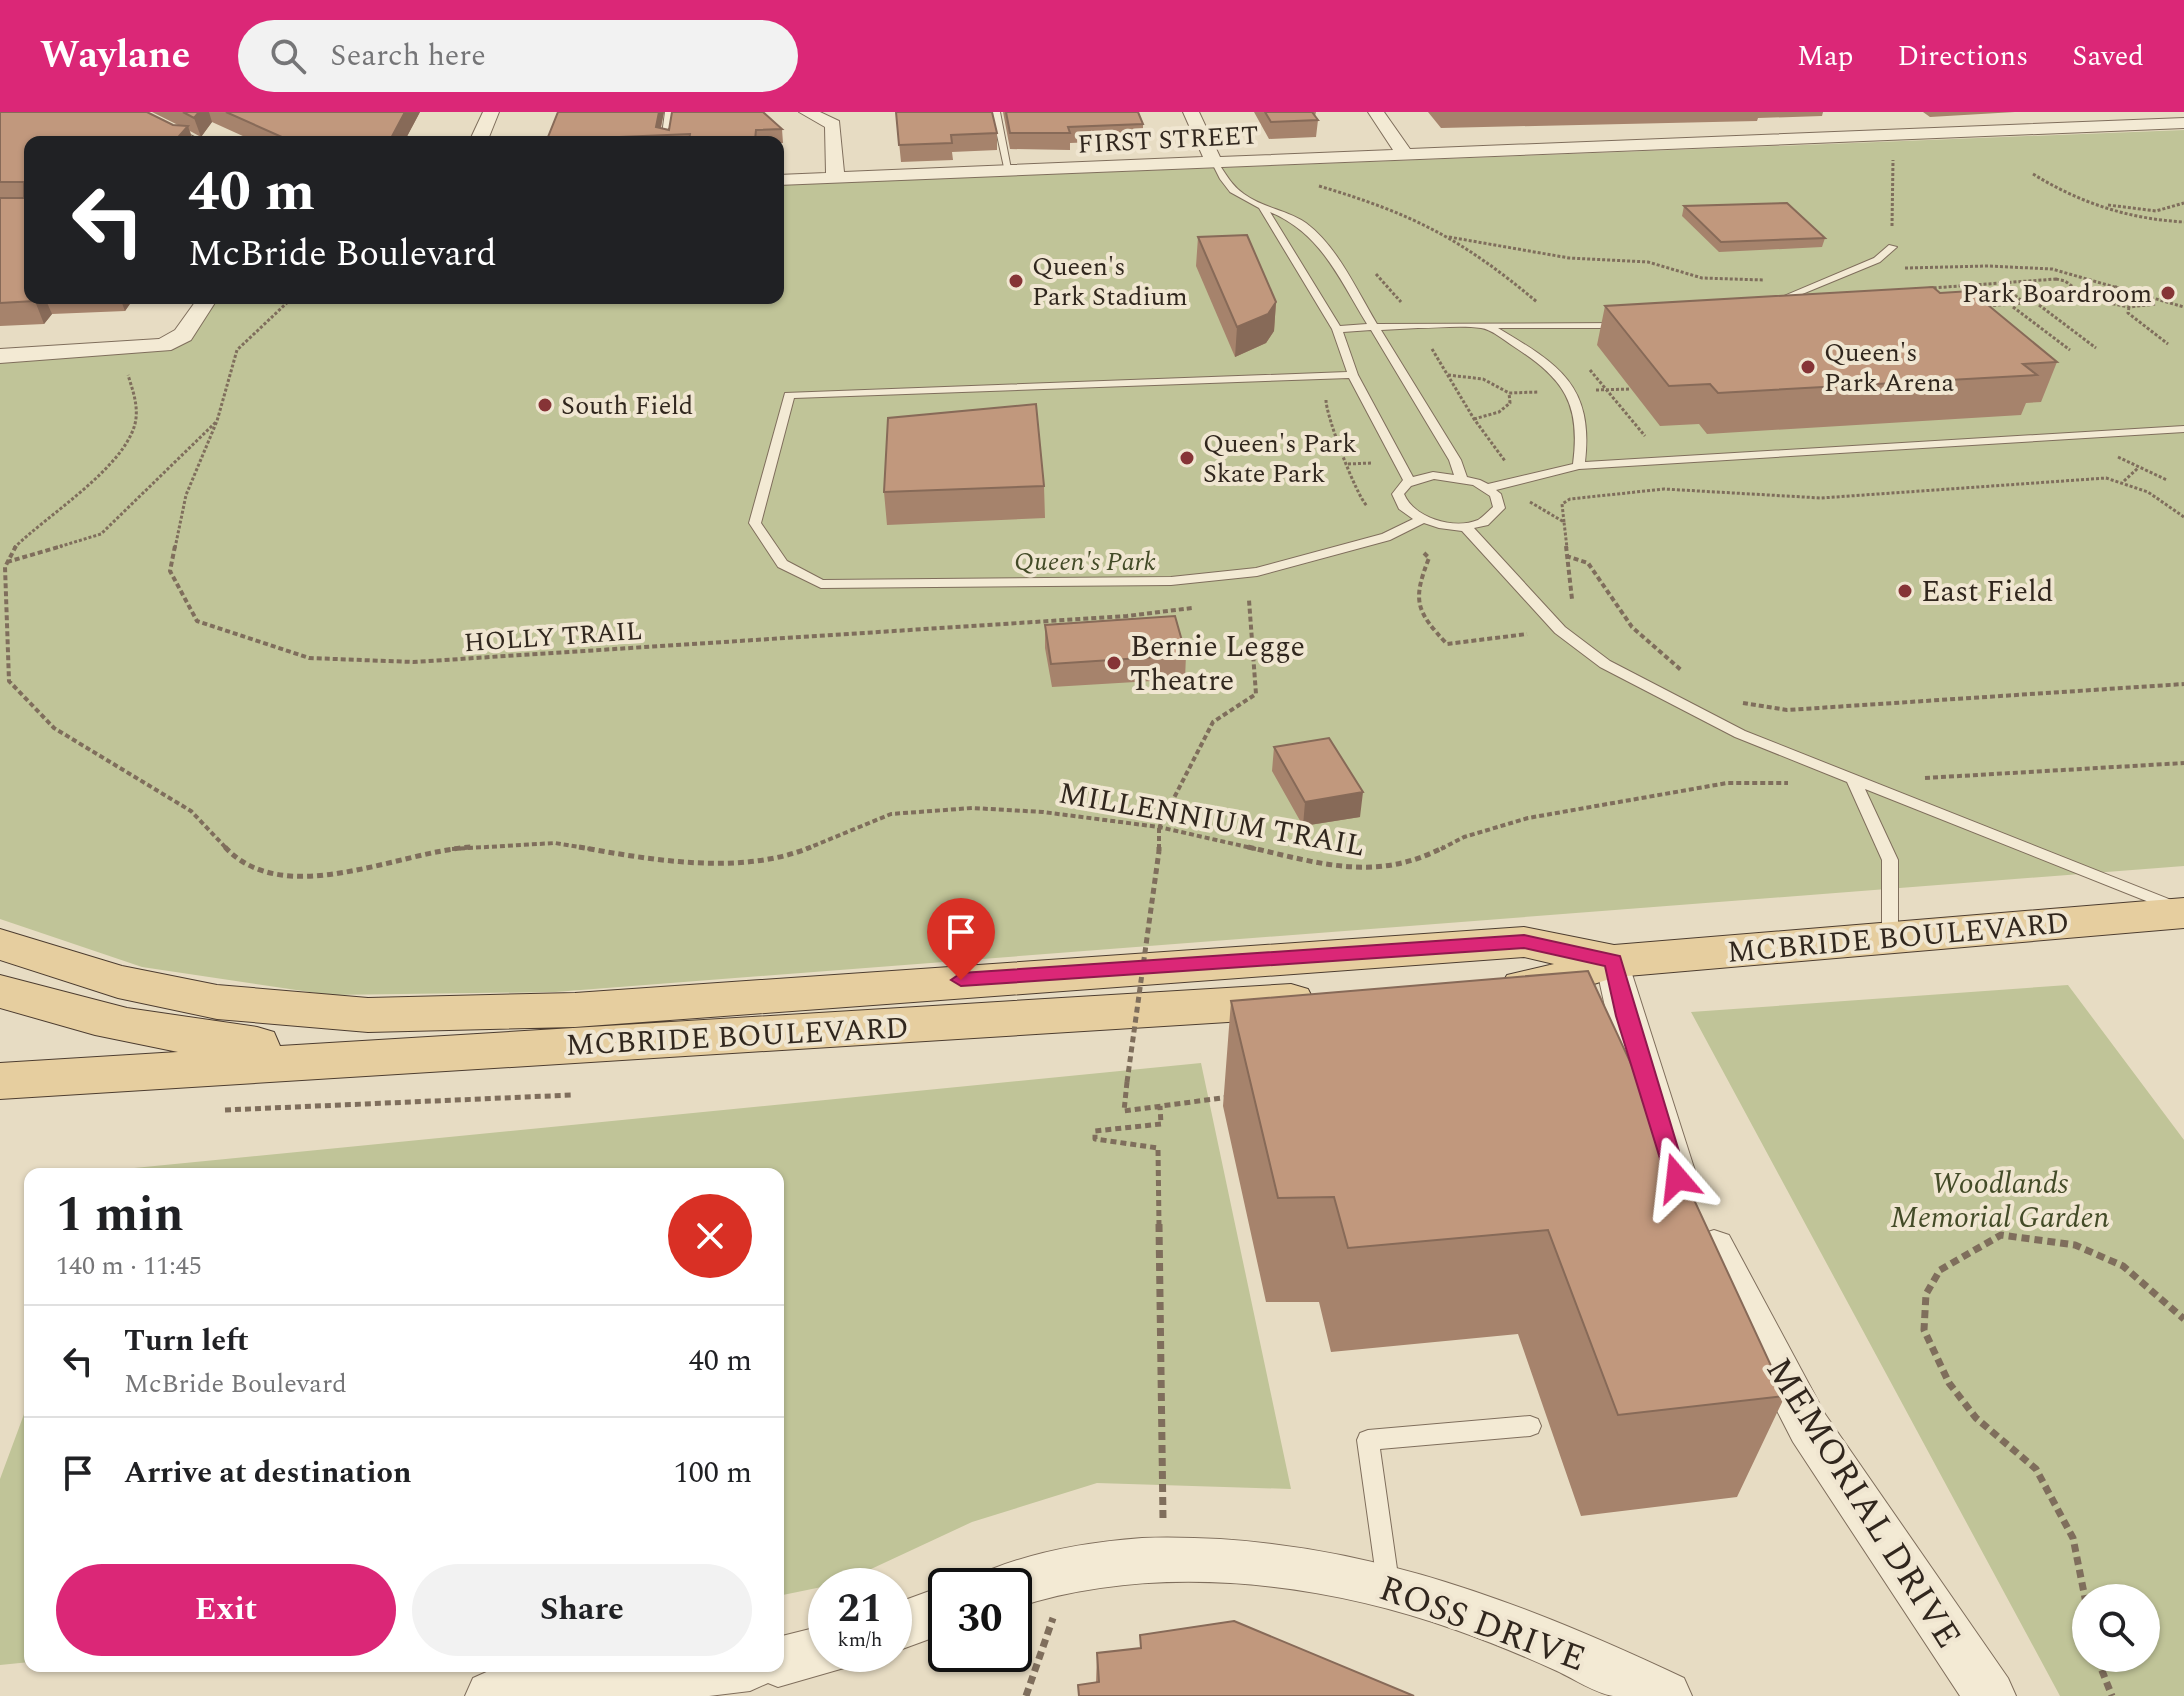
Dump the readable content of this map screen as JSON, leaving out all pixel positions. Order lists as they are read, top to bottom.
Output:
{
  "streets": {
    "main road": ["MCBRIDE BOULEVARD"],
    "street": ["FIRST STREET", "MEMORIAL DRIVE", "ROSS DRIVE"],
    "path": ["HOLLY TRAIL", "MILLENNIUM TRAIL"]
  },
  "crossings": [
    ["MCBRIDE BOULEVARD", "MEMORIAL DRIVE"]
  ],
  "parks": ["Queen's Park", "Woodlands Memorial Garden"],
  "places": [
    "Queen's Park Stadium",
    "Park Boardroom",
    "Queen's Park Arena",
    "South Field",
    "Queen's Park Skate Park",
    "East Field",
    "Bernie Legge Theatre"
  ],
  "page": {
    "header": "Waylane",
    "search": "Search here",
    "nav": ["Map", "Directions", "Saved"],
    "turn": ["40 m", "McBride Boulevard"],
    "heading": ["1 min", "140 m · 11:45"],
    "list": [
      {
        "name": "Turn left",
        "note": "McBride Boulevard",
        "value": "40 m"
      },
      {
        "name": "Arrive at destination",
        "value": "100 m"
      }
    ],
    "buttons": ["Exit", "Share"],
    "speed": "21 km/h",
    "limit": "30"
  }
}
